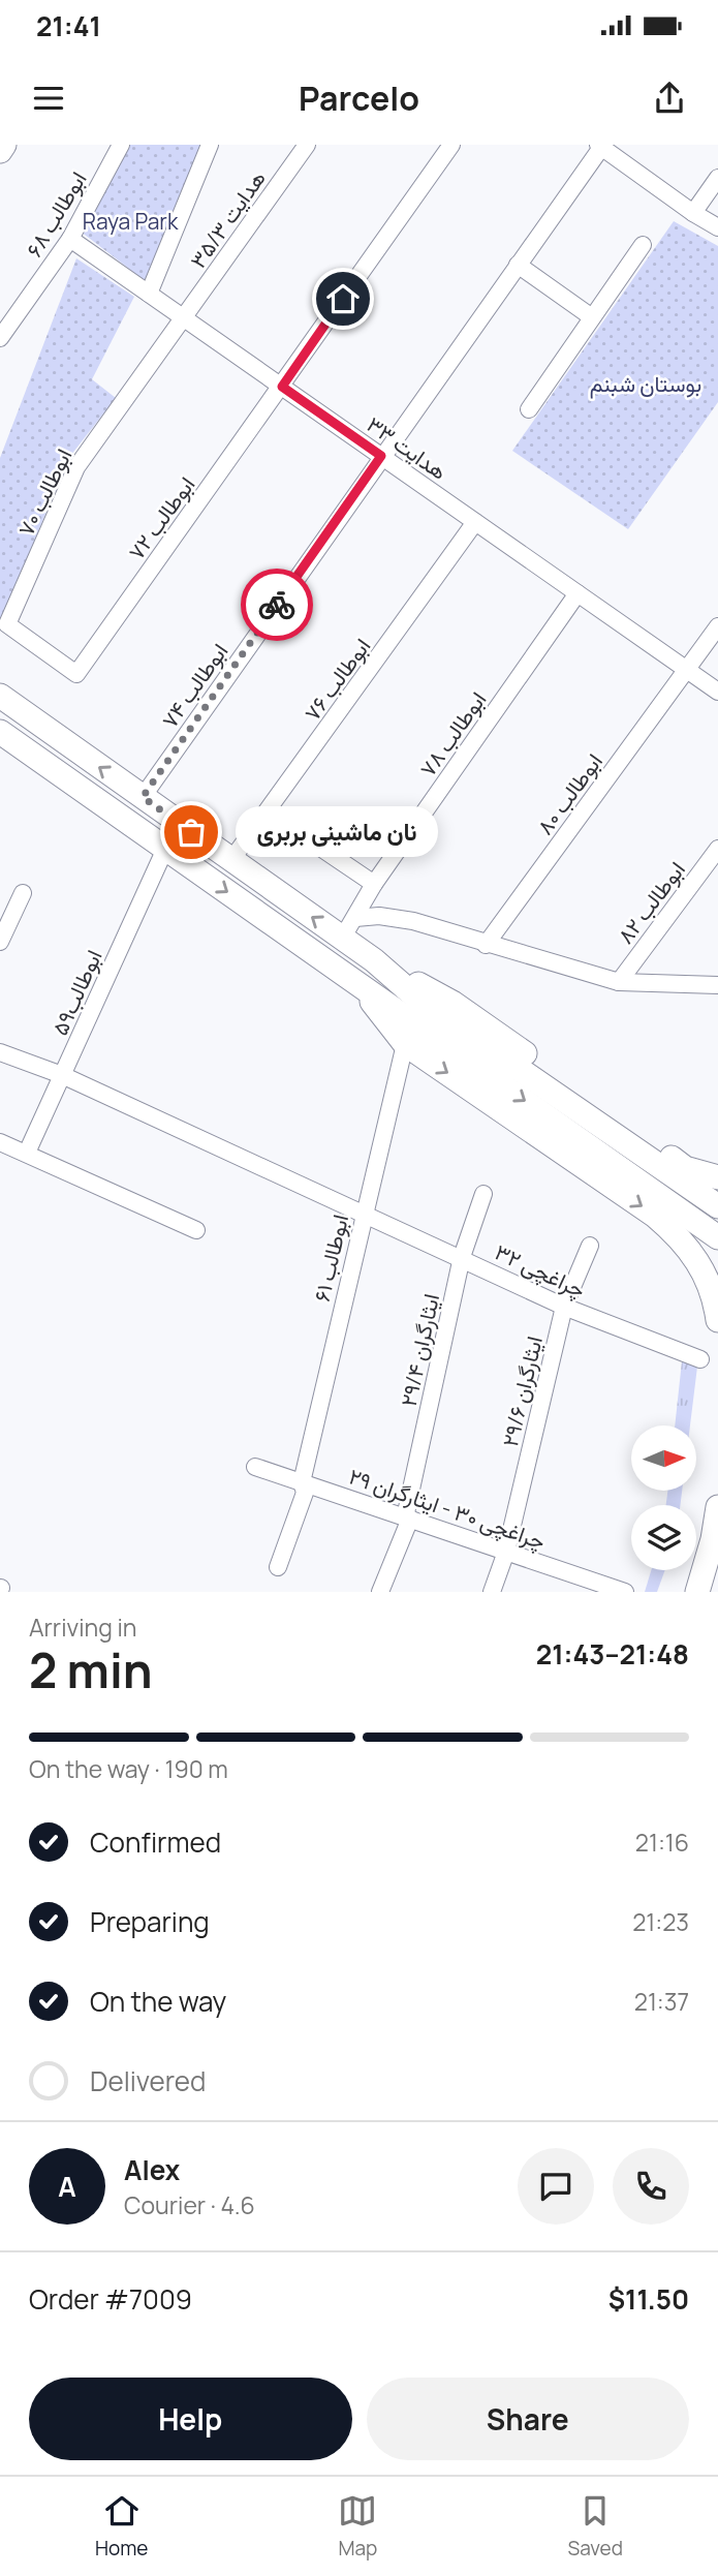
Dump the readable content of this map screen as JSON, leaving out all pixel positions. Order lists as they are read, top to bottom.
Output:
{
  "streets": {
    "street": [
      "ابوطالب ۶۸",
      "هدایت ۳۵/۳",
      "هدایت ۳۳",
      "ابوطالب ۷۰",
      "ابوطالب ۷۲",
      "ابوطالب ۷۶",
      "ابوطالب ۷۴",
      "ابوطالب ۷۸",
      "ابوطالب ۸۰",
      "ابوطالب ۸۲",
      "ابوطالب۵۹",
      "ابوطالب ۶۱",
      "چراغچی ۳۲",
      "ایثارگران ۲۹/۴",
      "ایثارگران ۲۹/۶",
      "چراغچی ۳۰ - ایثارگران ۲۹"
    ]
  },
  "crossings": [
    ["ابوطالب ۶۸", "هدایت ۳۳"],
    ["هدایت ۳۵/۳", "هدایت ۳۳"],
    ["هدایت ۳۵/۳", "ابوطالب ۷۰"],
    ["هدایت ۳۳", "ابوطالب ۷۰"],
    ["هدایت ۳۳", "ابوطالب ۷۲"],
    ["هدایت ۳۳", "ابوطالب ۷۶"],
    ["هدایت ۳۳", "ابوطالب ۷۴"],
    ["هدایت ۳۳", "ابوطالب ۷۸"],
    ["هدایت ۳۳", "ابوطالب ۸۰"],
    ["ابوطالب ۷۰", "ابوطالب ۷۲"],
    ["ابوطالب۵۹", "چراغچی ۳۲"],
    ["ابوطالب ۶۱", "چراغچی ۳۲"],
    ["ابوطالب ۶۱", "چراغچی ۳۰ - ایثارگران ۲۹"],
    ["چراغچی ۳۲", "ایثارگران ۲۹/۴"],
    ["چراغچی ۳۲", "ایثارگران ۲۹/۶"],
    ["ایثارگران ۲۹/۴", "چراغچی ۳۰ - ایثارگران ۲۹"],
    ["ایثارگران ۲۹/۶", "چراغچی ۳۰ - ایثارگران ۲۹"]
  ],
  "parks": ["Raya Park", "بوستان شبنم"],
  "places": ["نان ماشینی بربری"],
  "north": "right",
  "page": {
    "status": "21:41",
    "header": "Parcelo",
    "bubble": "نان ماشینی بربری",
    "heading": ["2 min", "Arriving in", "21:43–21:48"],
    "panel": [
      "Alex",
      "Courier · 4.6",
      "Order #7009",
      "$11.50"
    ],
    "bar": "On the way · 190 m",
    "list": [
      ["Confirmed", "21:16"],
      ["Preparing", "21:23"],
      ["On the way", "21:37"],
      "Delivered"
    ],
    "round": "A",
    "buttons": ["Help", "Share"],
    "tabs": ["Home", "Map", "Saved"]
  }
}
